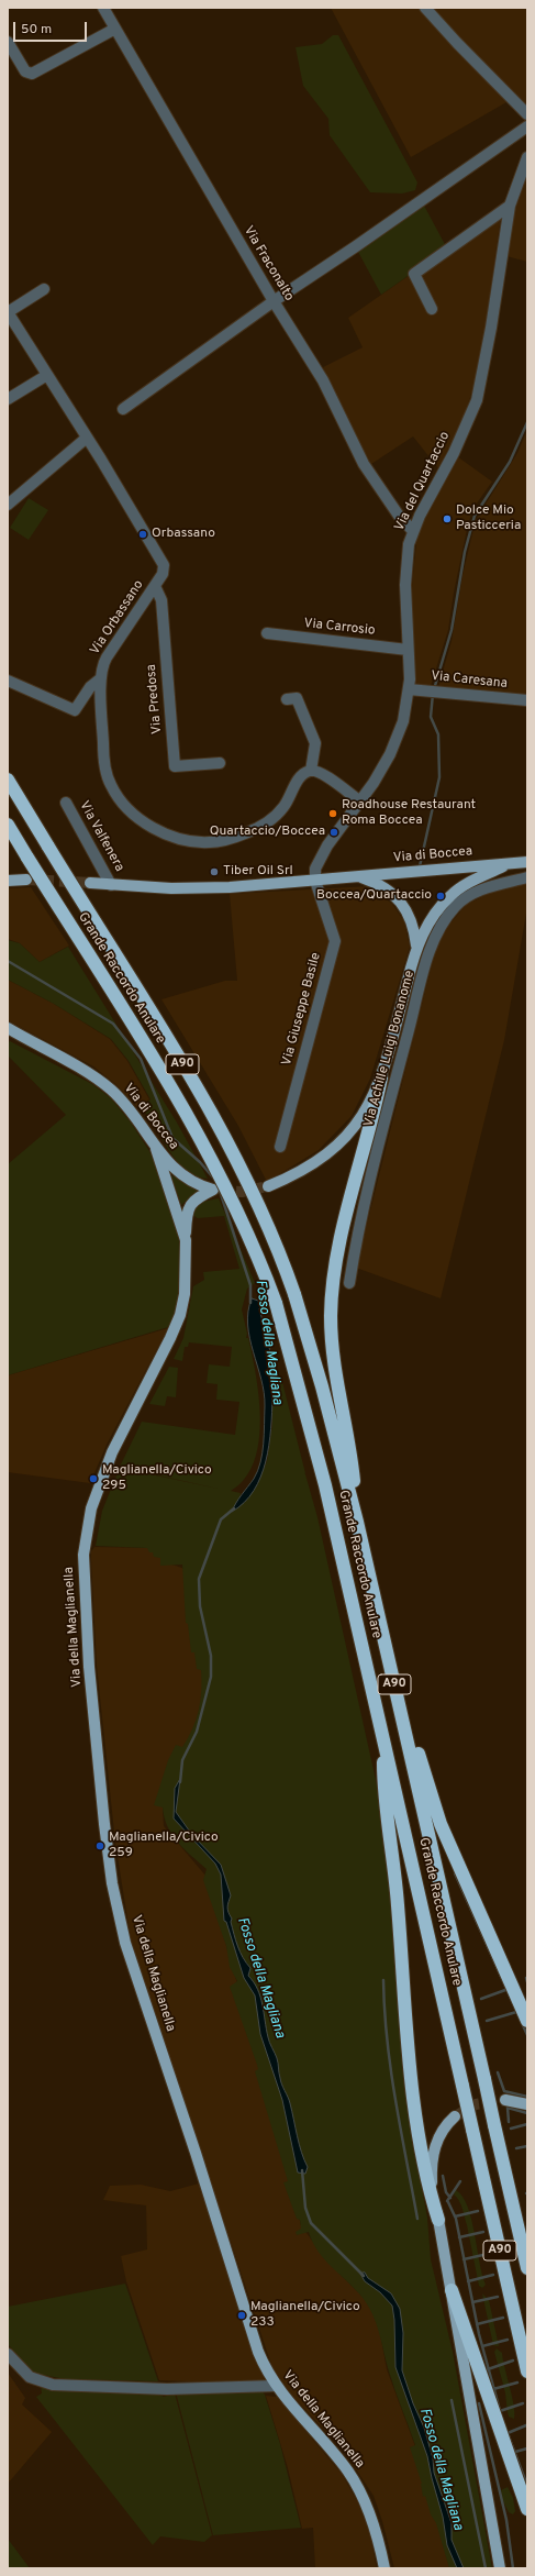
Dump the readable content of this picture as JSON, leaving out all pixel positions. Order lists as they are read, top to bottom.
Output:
{
  "streets": {
    "highway": ["Grande Raccordo Anulare", "A90"],
    "main road": ["Via di Boccea", "Via della Maglianella"],
    "street": [
      "Via Fraconalto",
      "Via del Quartaccio",
      "Via Orbassano",
      "Via Carrosio",
      "Via Caresana",
      "Via Predosa",
      "Via Valfenera",
      "Via Giuseppe Basile",
      "Via Achille Luigi Bonanome"
    ]
  },
  "crossings": [
    ["Via Fraconalto", "Via del Quartaccio"],
    ["Via del Quartaccio", "Via Carrosio"],
    ["Via del Quartaccio", "Via Caresana"],
    ["Via del Quartaccio", "Via di Boccea"],
    ["Via del Quartaccio", "Via Giuseppe Basile"],
    ["Via Orbassano", "Via Predosa"],
    ["Via Valfenera", "Via di Boccea"],
    ["Via di Boccea", "Via Giuseppe Basile"],
    ["Via di Boccea", "Via della Maglianella"]
  ],
  "water": ["Fosso della Magliana"],
  "places": [
    "Dolce Mio Pasticceria",
    "Orbassano",
    "Roadhouse Restaurant Roma Boccea",
    "Quartaccio/Boccea",
    "Tiber Oil Srl",
    "Boccea/Quartaccio",
    "Maglianella/Civico 295",
    "Maglianella/Civico 259",
    "Maglianella/Civico 233"
  ],
  "scale_bar": "50 m"
}
